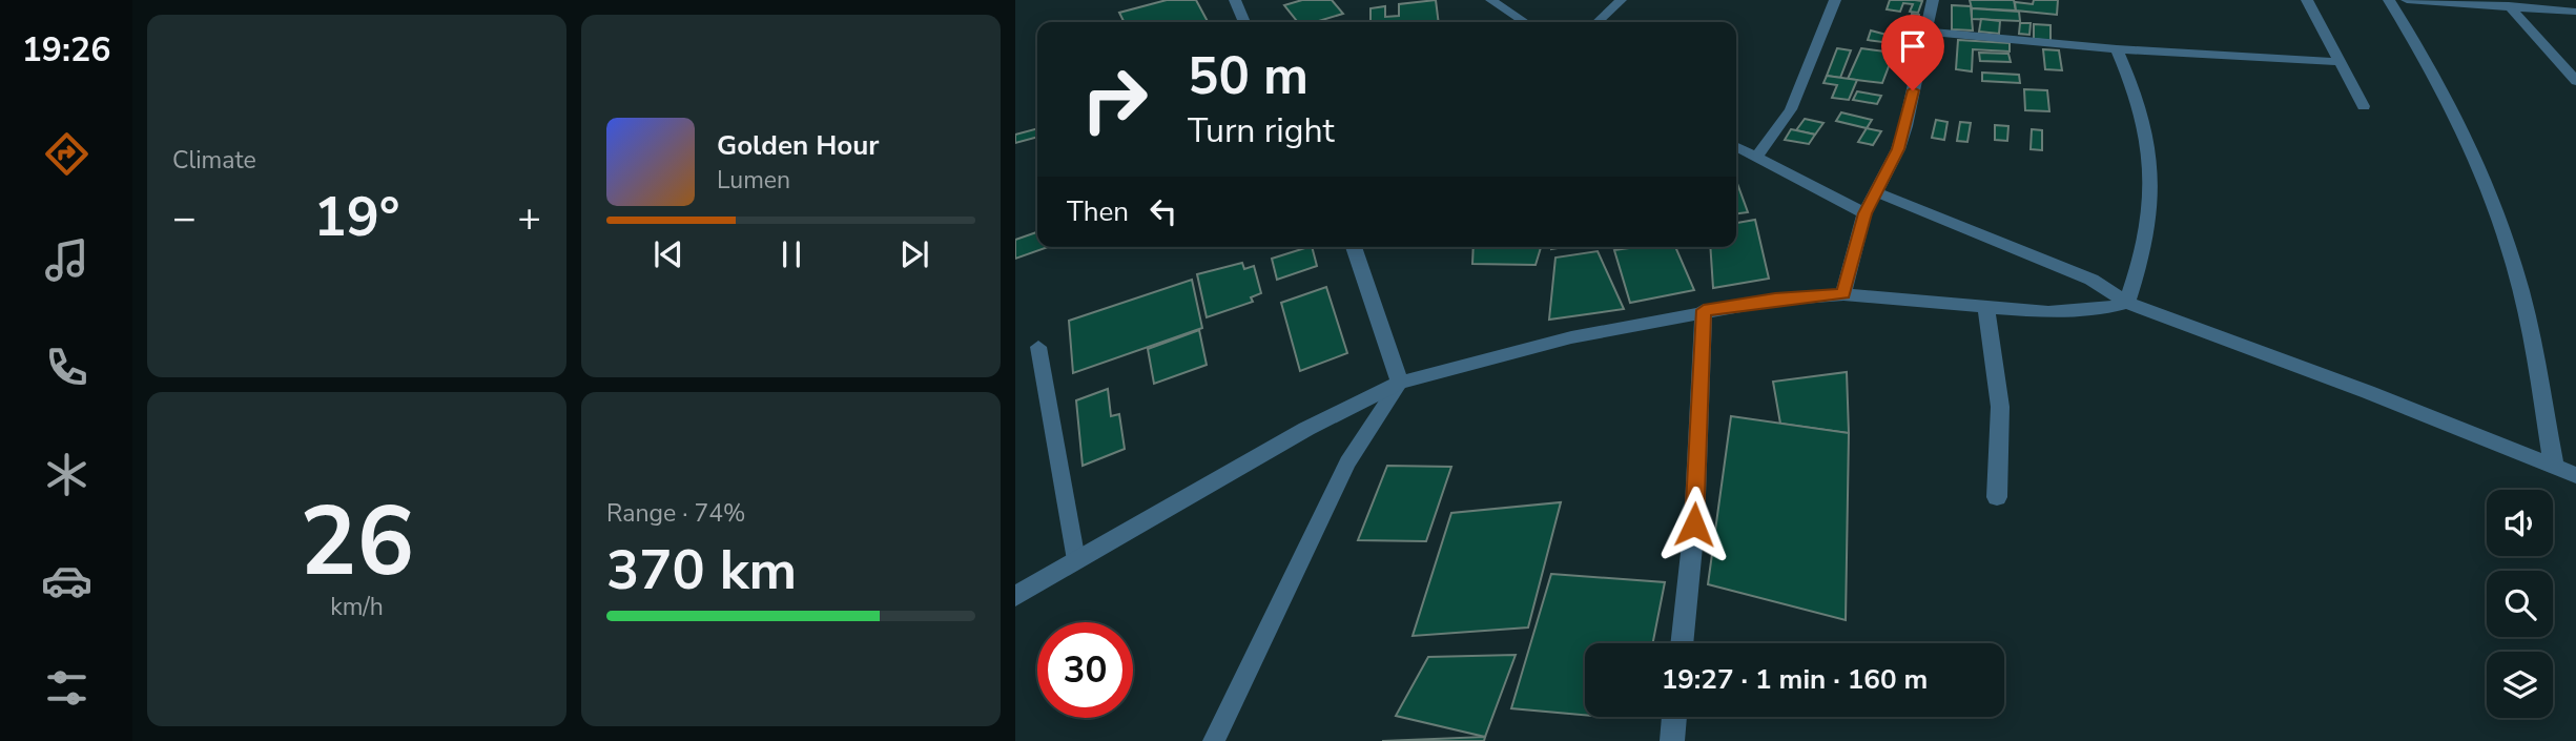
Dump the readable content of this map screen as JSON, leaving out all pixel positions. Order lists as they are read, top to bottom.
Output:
{
  "page": {
    "tabs": "19:26",
    "tile": [
      "Climate",
      ["26", "km/h"],
      ["Range · 74%", "370 km"]
    ],
    "turn": ["50 m", "Turn right"],
    "song": ["Golden Hour", "Lumen"],
    "then": "Then",
    "heat": ["−", "19°", "+"],
    "limit": "30",
    "trip": "19:27 · 1 min · 160 m"
  }
}
